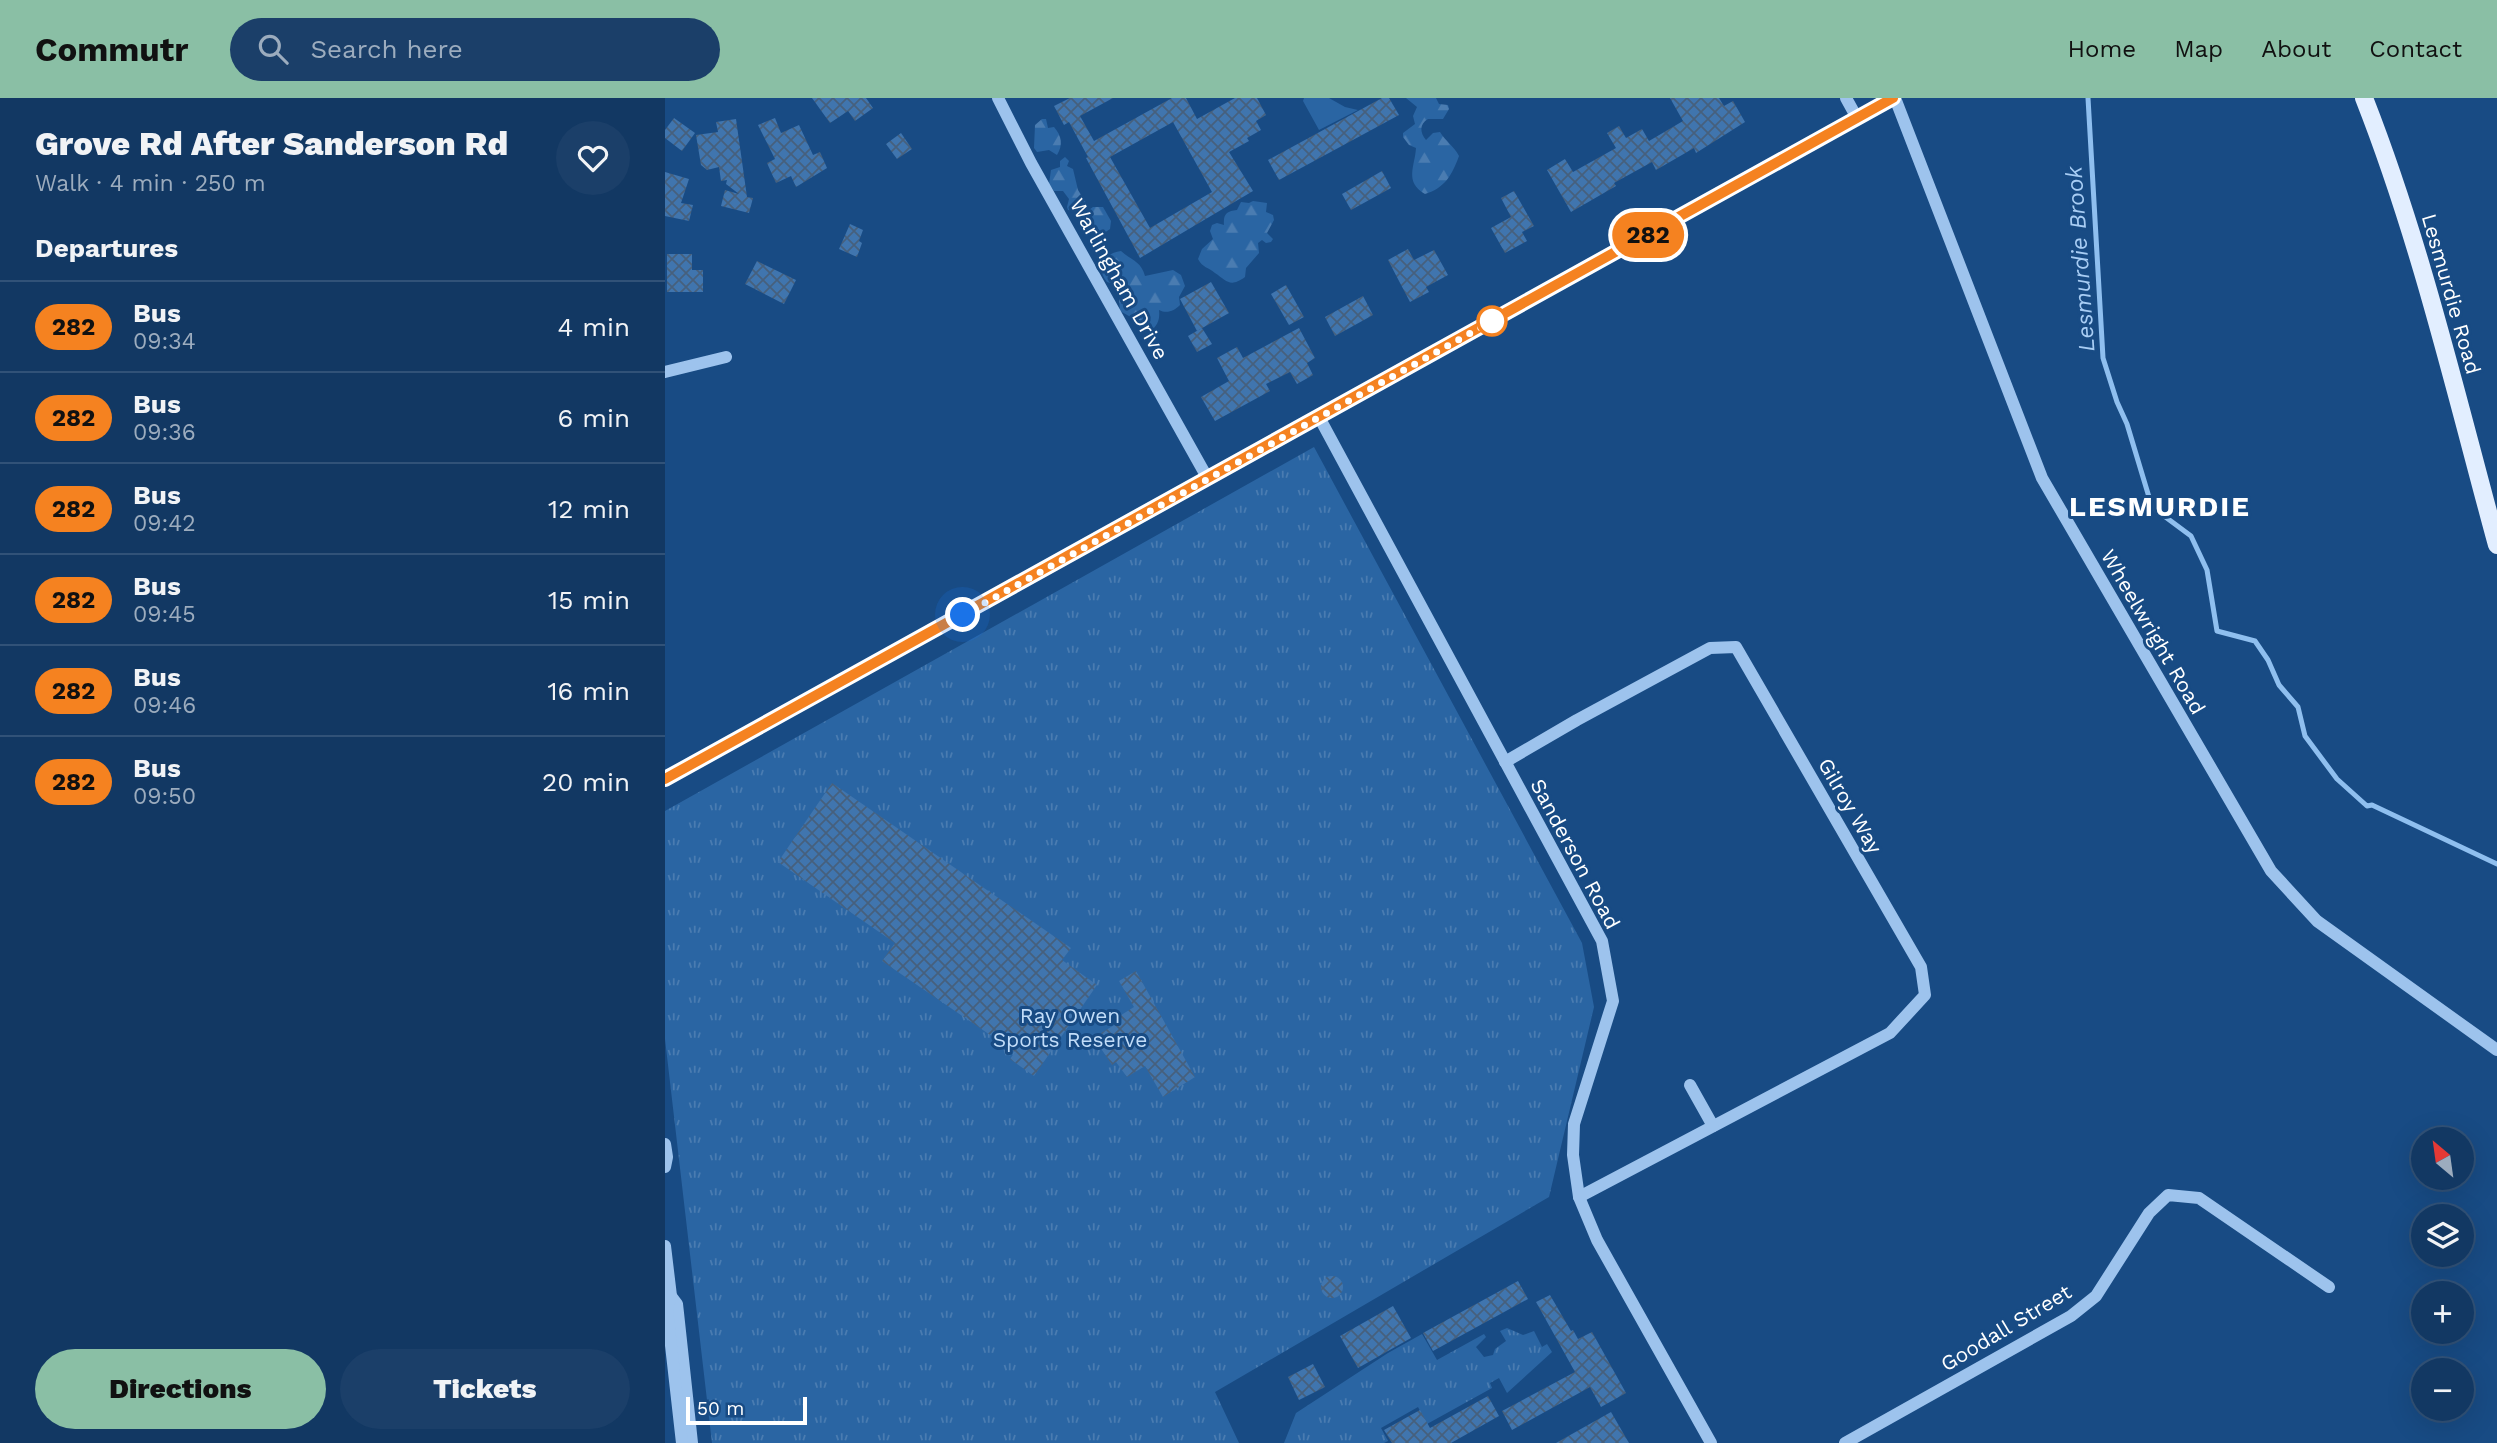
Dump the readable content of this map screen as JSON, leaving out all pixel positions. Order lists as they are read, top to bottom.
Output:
{
  "streets": {
    "main road": ["Lesmurdie Road"],
    "street": [
      "Warlingham Drive",
      "Wheelwright Road",
      "Gilroy Way",
      "Sanderson Road",
      "Goodall Street"
    ]
  },
  "crossings": [
    ["Gilroy Way", "Sanderson Road"]
  ],
  "districts": ["LESMURDIE"],
  "water": ["Lesmurdie Brook"],
  "parks": ["Ray Owen Sports Reserve"],
  "lines": ["bus line 282"],
  "scale_bar": "50 m",
  "north": "top left",
  "page": {
    "header": "Commutr",
    "search": "Search here",
    "nav": [
      "Home",
      "Map",
      "About",
      "Contact"
    ],
    "heading": [
      ["Grove Rd After Sanderson Rd", "Walk · 4 min · 250 m"],
      "Departures"
    ],
    "on_map": "282",
    "list": [
      {
        "mark": "282",
        "name": "Bus",
        "note": "09:34",
        "value": "4 min"
      },
      {
        "mark": "282",
        "name": "Bus",
        "note": "09:36",
        "value": "6 min"
      },
      {
        "mark": "282",
        "name": "Bus",
        "note": "09:42",
        "value": "12 min"
      },
      {
        "mark": "282",
        "name": "Bus",
        "note": "09:45",
        "value": "15 min"
      },
      {
        "mark": "282",
        "name": "Bus",
        "note": "09:46",
        "value": "16 min"
      },
      {
        "mark": "282",
        "name": "Bus",
        "note": "09:50",
        "value": "20 min"
      }
    ],
    "map_buttons": ["+", "−"],
    "buttons": ["Directions", "Tickets"],
    "scale": "50 m"
  }
}
